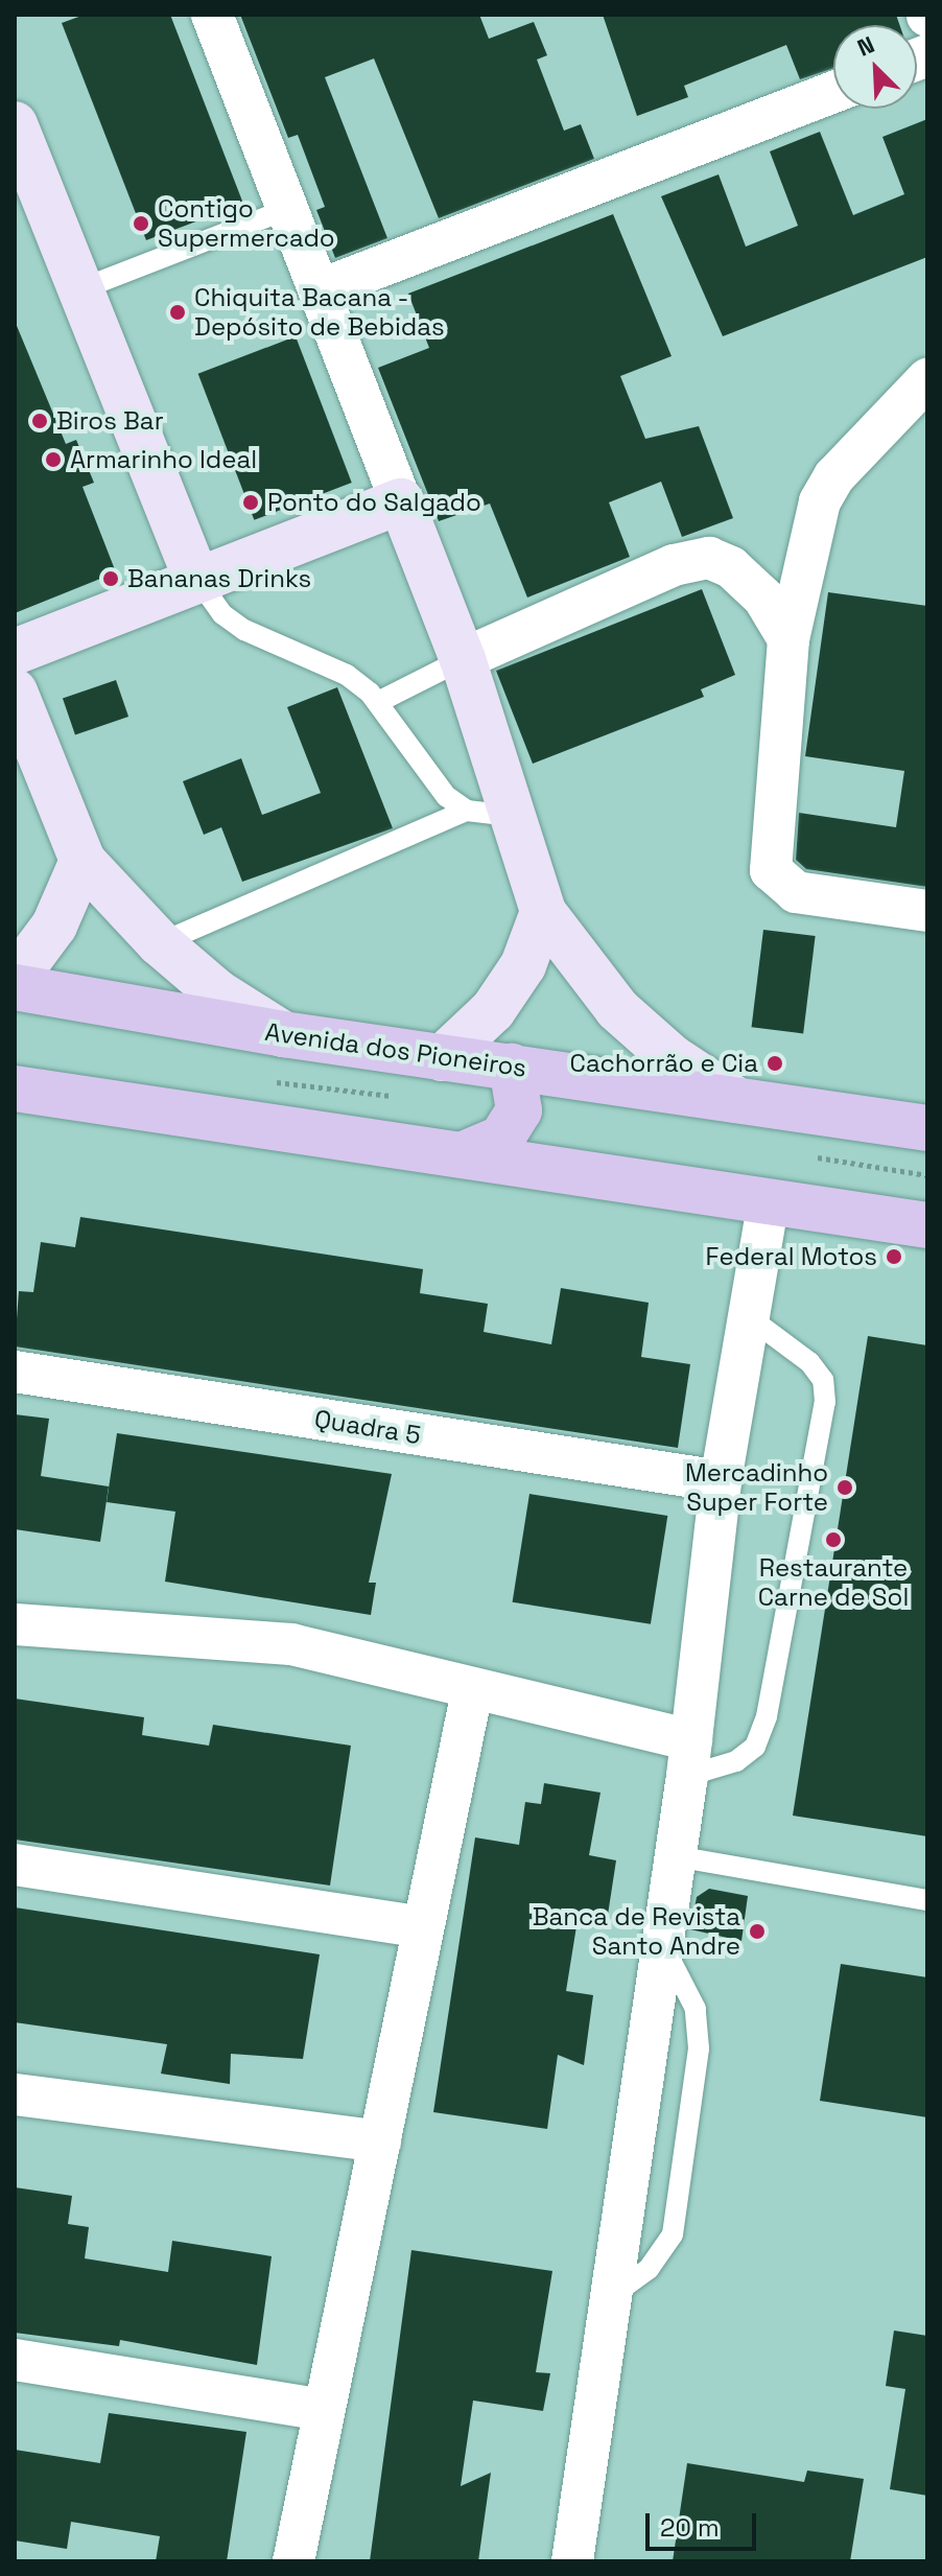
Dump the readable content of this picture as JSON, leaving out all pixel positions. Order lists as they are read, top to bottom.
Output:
{
  "streets": {
    "main road": ["Avenida dos Pioneiros"],
    "street": ["Quadra 5"]
  },
  "places": [
    "Contigo Supermercado",
    "Chiquita Bacana - Depósito de Bebidas",
    "Biros Bar",
    "Armarinho Ideal",
    "Ponto do Salgado",
    "Bananas Drinks",
    "Cachorrão e Cia",
    "Federal Motos",
    "Mercadinho Super Forte",
    "Restaurante Carne de Sol",
    "Banca de Revista Santo Andre"
  ],
  "scale_bar": "20 m",
  "north": "top left"
}
